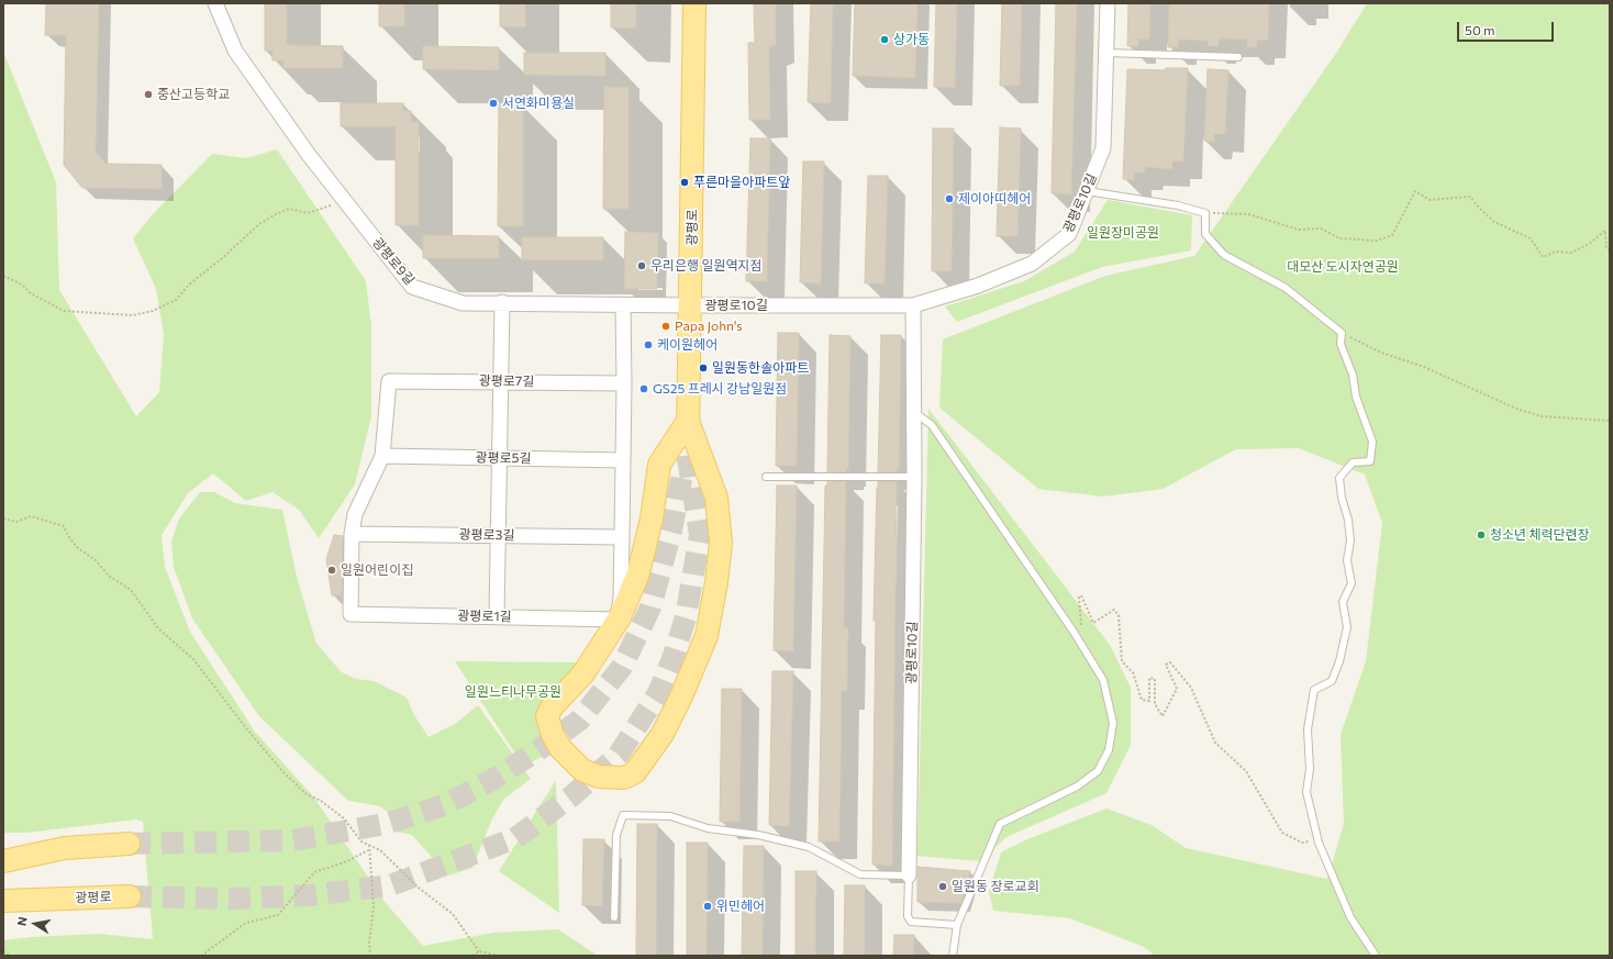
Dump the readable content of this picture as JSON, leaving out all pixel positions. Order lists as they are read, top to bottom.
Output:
{
  "streets": {
    "main road": ["광평로"],
    "street": [
      "광평로10길",
      "광평로9길",
      "광평로7길",
      "광평로5길",
      "광평로3길",
      "광평로1길"
    ]
  },
  "crossings": [
    ["광평로10길", "광평로"],
    ["광평로10길", "광평로9길"],
    ["광평로", "광평로9길"],
    ["광평로7길", "광평로5길"],
    ["광평로3길", "광평로1길"]
  ],
  "parks": ["일원장미공원", "대모산 도시자연공원", "일원느티나무공원"],
  "places": [
    "상가동",
    "중산고등학교",
    "서연화미용실",
    "푸른마을아파트앞",
    "제이아띠헤어",
    "우리은행 일원역지점",
    "Papa John's",
    "케이원헤어",
    "일원동한솔아파트",
    "GS25 프레시 강남일원점",
    "청소년 체력단련장",
    "일원어린이집",
    "일원동 장로교회",
    "위민헤어"
  ],
  "scale_bar": "50 m",
  "north": "left"
}
